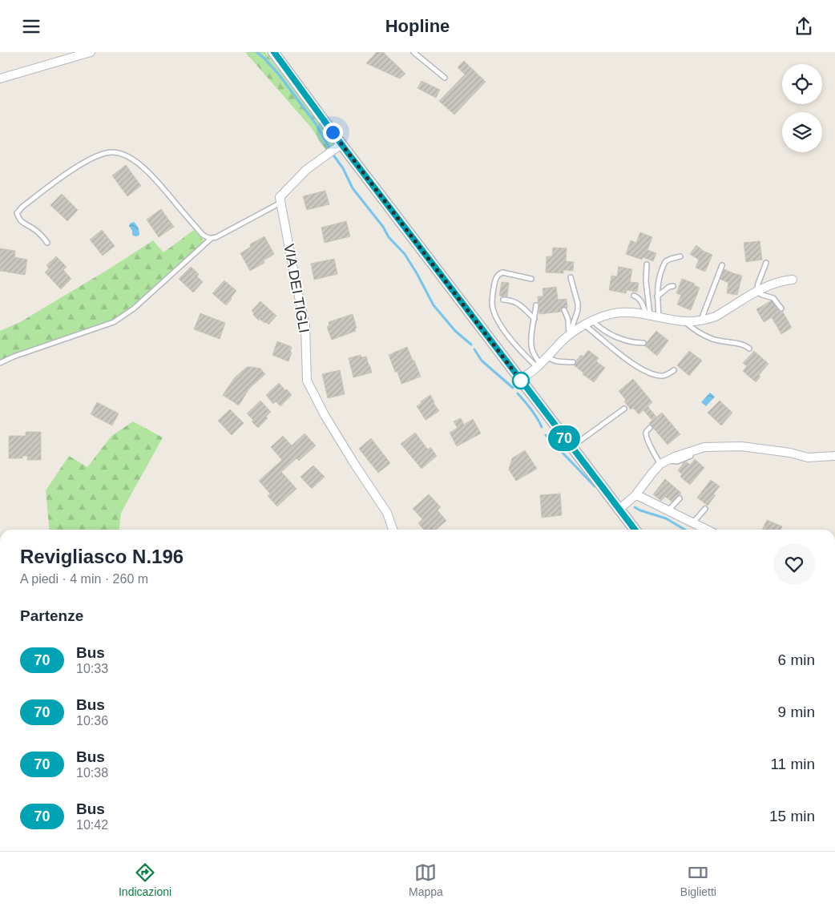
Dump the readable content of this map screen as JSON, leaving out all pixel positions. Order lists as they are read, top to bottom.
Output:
{
  "streets": {
    "street": ["VIA DEI TIGLI"]
  },
  "lines": ["bus line 70"],
  "page": {
    "header": "Hopline",
    "on_map": "70",
    "heading": [
      ["Revigliasco N.196", "A piedi · 4 min · 260 m"],
      "Partenze"
    ],
    "list": [
      {
        "mark": "70",
        "name": "Bus",
        "note": "10:33",
        "value": "6 min"
      },
      {
        "mark": "70",
        "name": "Bus",
        "note": "10:36",
        "value": "9 min"
      },
      {
        "mark": "70",
        "name": "Bus",
        "note": "10:38",
        "value": "11 min"
      },
      {
        "mark": "70",
        "name": "Bus",
        "note": "10:42",
        "value": "15 min"
      }
    ],
    "tabs": ["Indicazioni", "Mappa", "Biglietti"]
  }
}
